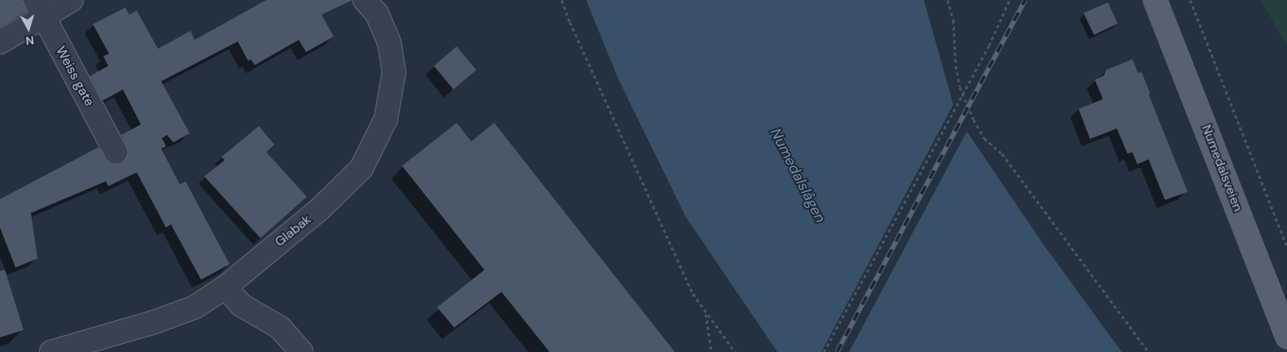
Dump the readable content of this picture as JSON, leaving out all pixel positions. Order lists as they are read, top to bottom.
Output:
{
  "streets": {
    "main road": ["Numedalsveien"],
    "street": ["Weiss gate", "Glabak"]
  },
  "water": ["Numedalslågen"],
  "north": "bottom"
}
